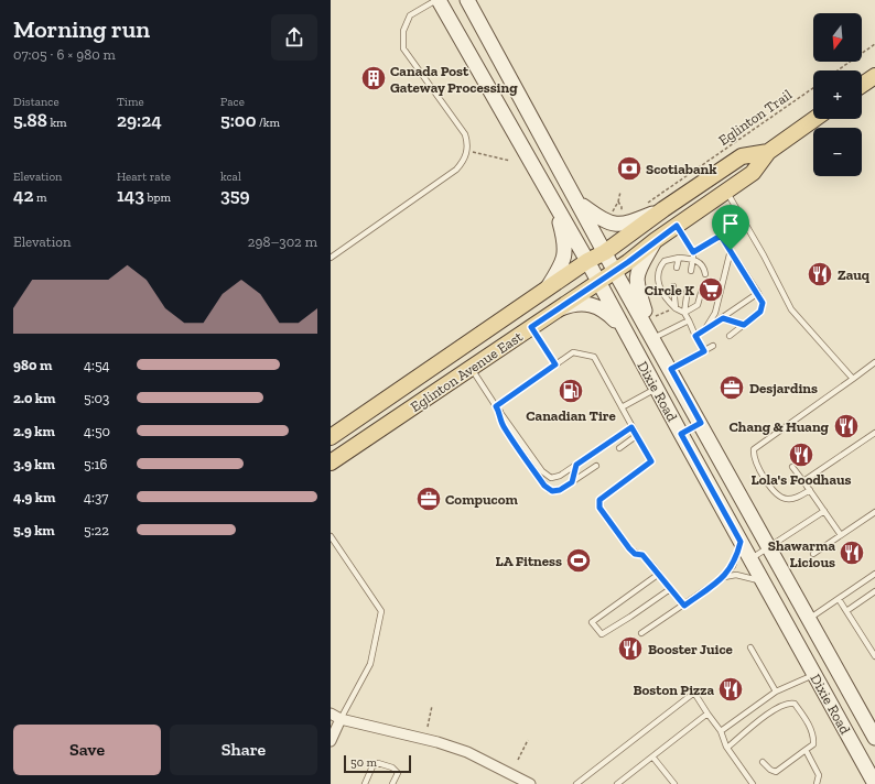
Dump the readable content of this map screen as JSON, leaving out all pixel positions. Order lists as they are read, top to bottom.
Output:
{
  "streets": {
    "main road": ["Eglinton Avenue East", "Dixie Road"],
    "path": ["Eglinton Trail"]
  },
  "crossings": [
    ["Eglinton Avenue East", "Dixie Road"]
  ],
  "places": {
    "building": ["Canada Post Gateway Processing"],
    "bank": ["Scotiabank"],
    "restaurant": [
      "Zauq",
      "Chang & Huang",
      "Lola's Foodhaus",
      "Shawarma Licious",
      "Booster Juice",
      "Boston Pizza"
    ],
    "supermarket": ["Circle K"],
    "office": ["Desjardins", "Compucom"],
    "fuel station": ["Canadian Tire"],
    "sports": ["LA Fitness"]
  },
  "scale_bar": "50 m",
  "north": "bottom",
  "page": {
    "heading": ["Morning run", "07:05 · 6 × 980 m"],
    "map_buttons": ["+", "−"],
    "stats": [
      ["Distance", "5.88 km"],
      ["Time", "29:24"],
      ["Pace", "5:00 /km"],
      ["Elevation", "42 m"],
      ["Heart rate", "143 bpm"],
      ["kcal", "359"]
    ],
    "chart": ["Elevation", "298–302 m"],
    "list": [
      {
        "name": "980 m",
        "note": "4:54"
      },
      {
        "name": "2.0 km",
        "note": "5:03"
      },
      {
        "name": "2.9 km",
        "note": "4:50"
      },
      {
        "name": "3.9 km",
        "note": "5:16"
      },
      {
        "name": "4.9 km",
        "note": "4:37"
      },
      {
        "name": "5.9 km",
        "note": "5:22"
      }
    ],
    "buttons": ["Save", "Share"],
    "scale": "50 m"
  }
}
